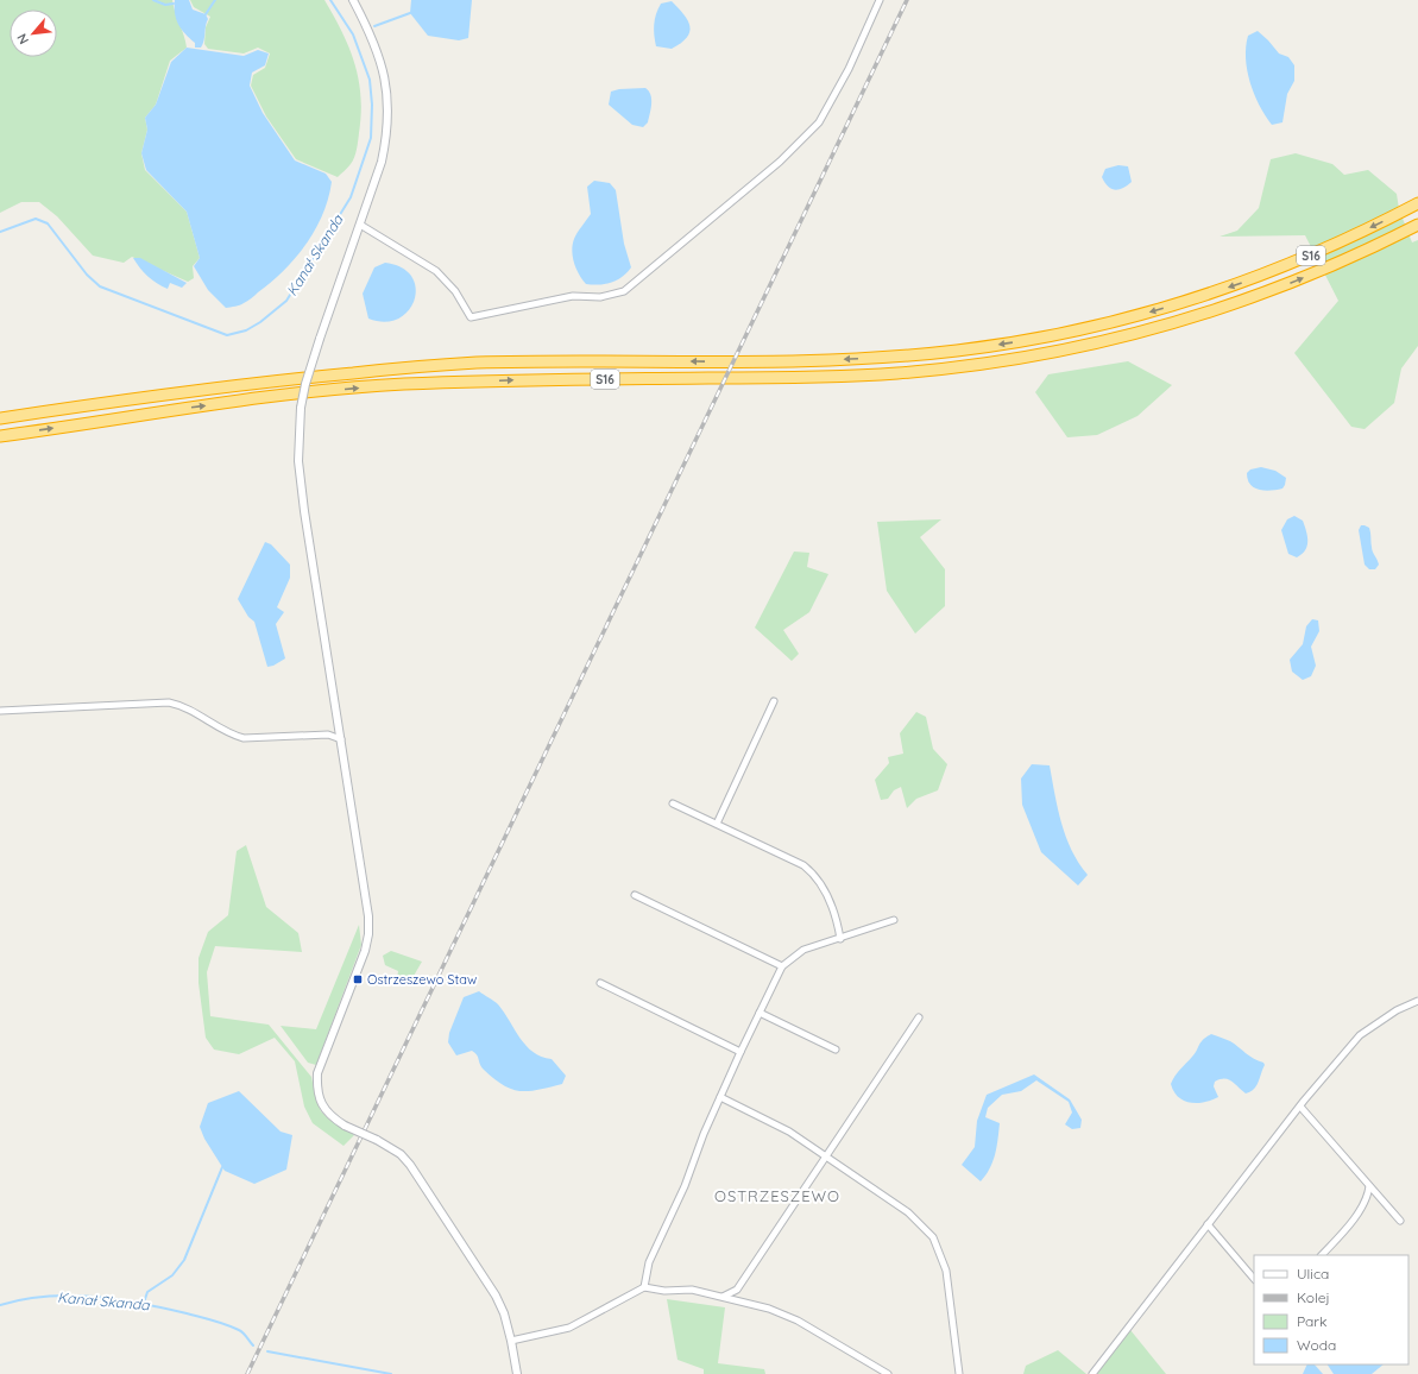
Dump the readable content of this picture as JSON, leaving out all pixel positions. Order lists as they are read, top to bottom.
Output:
{
  "streets": {
    "highway": ["S16"]
  },
  "districts": ["OSTRZESZEWO"],
  "water": ["Kanał Skanda"],
  "places": {
    "transit": ["Ostrzeszewo Staw"]
  },
  "legend": [
    "Ulica",
    "Kolej",
    "Park",
    "Woda"
  ],
  "north": "bottom left"
}
